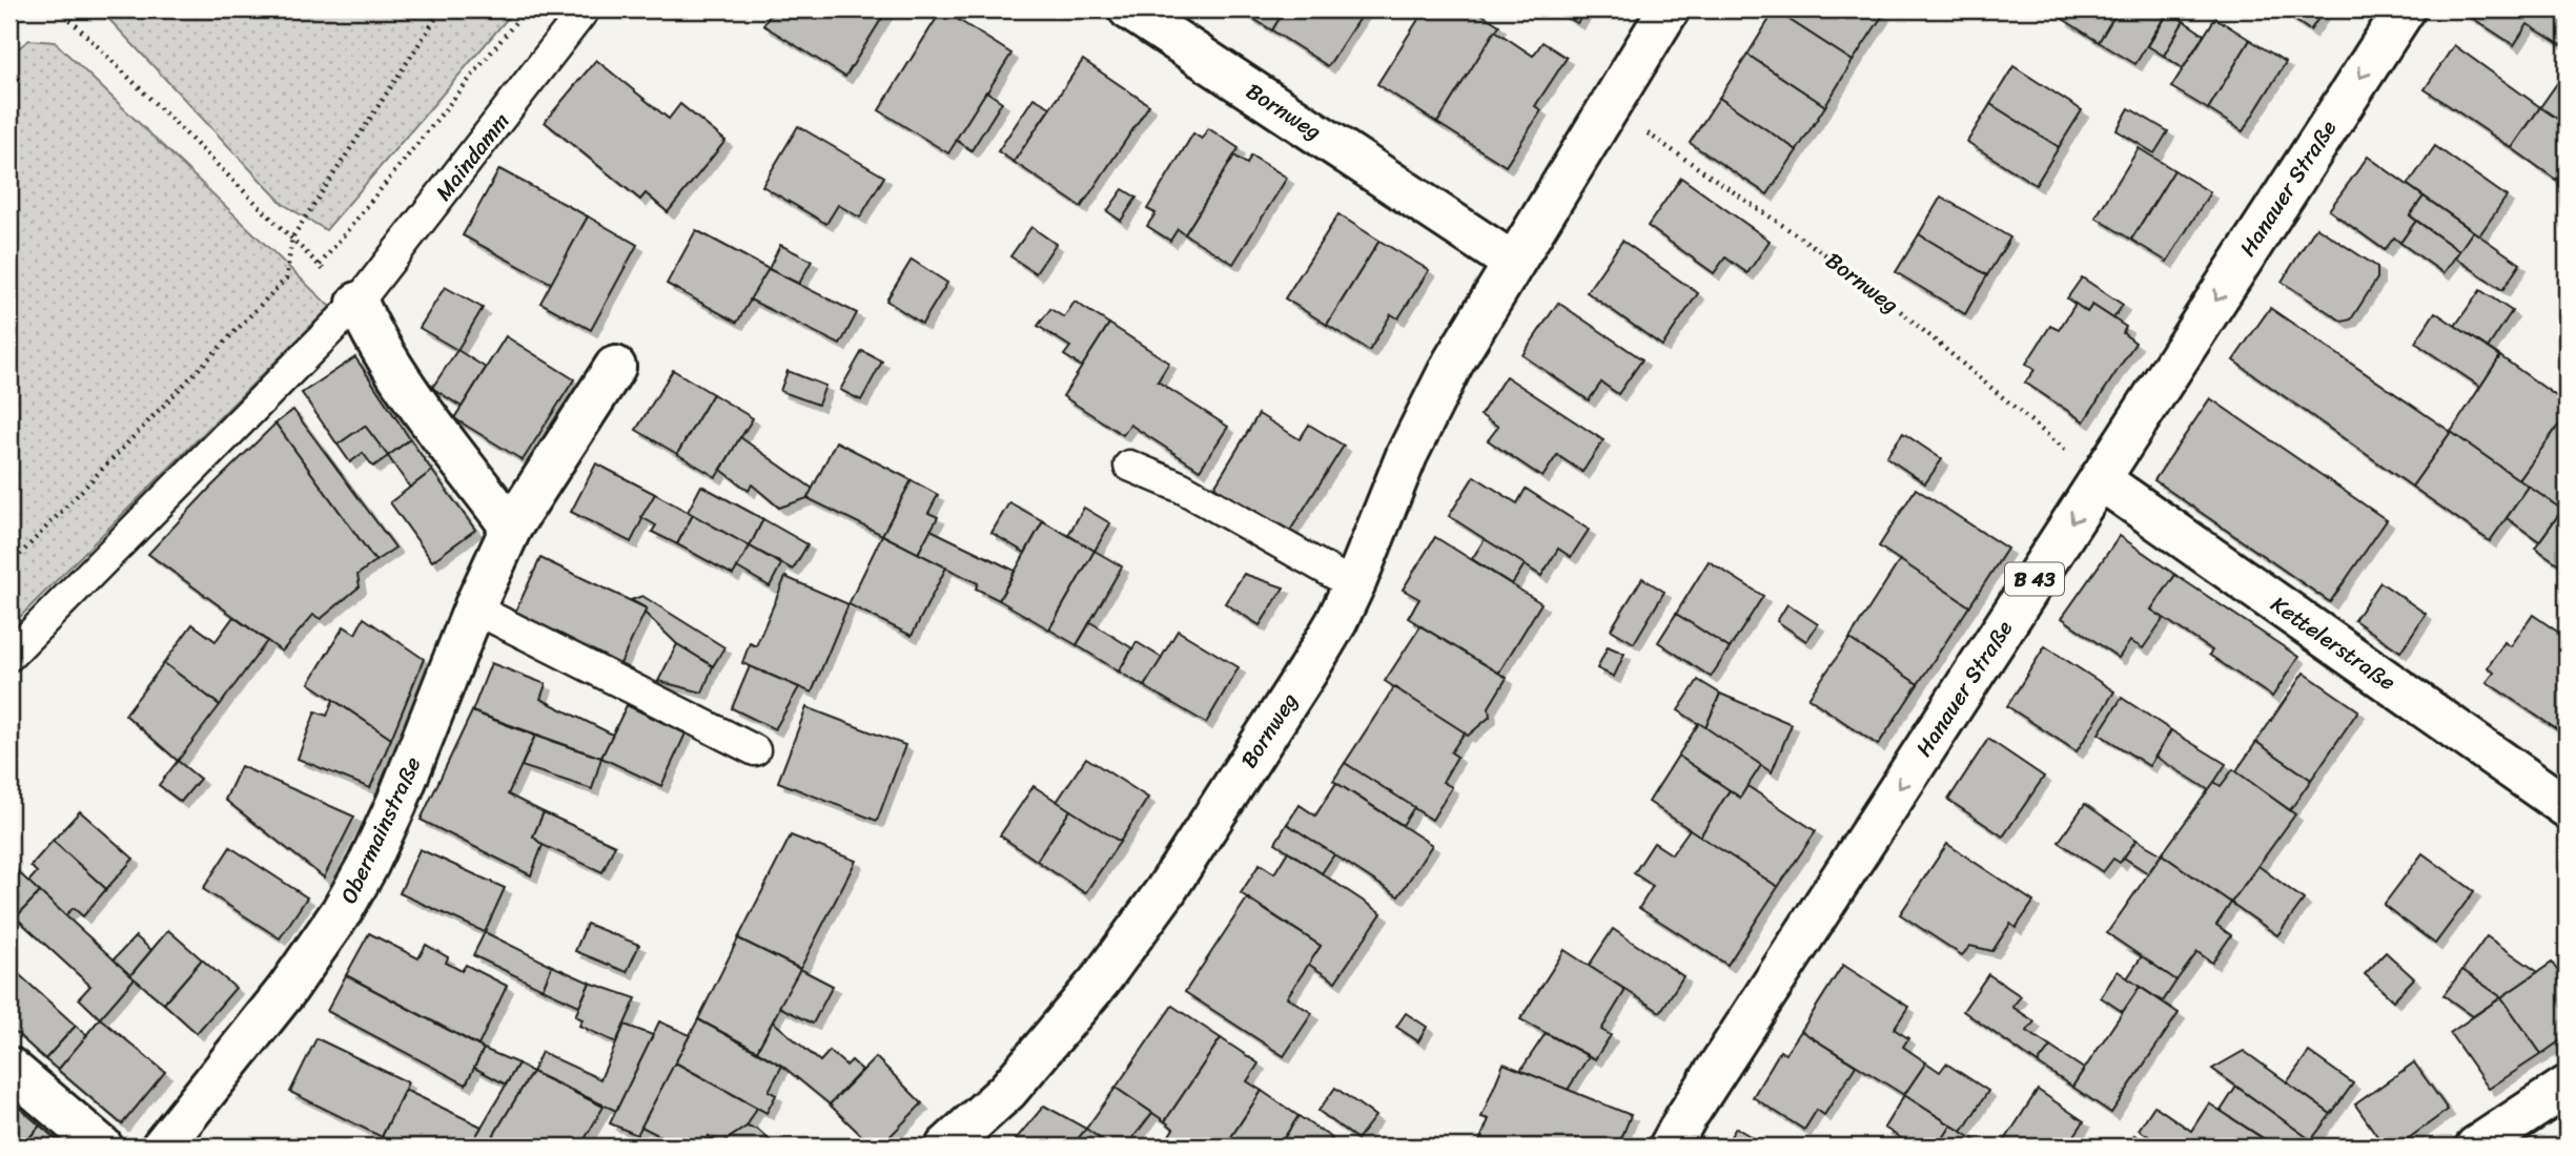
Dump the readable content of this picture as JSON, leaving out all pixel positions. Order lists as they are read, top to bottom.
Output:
{
  "streets": {
    "street": [
      "Bornweg",
      "Hanauer Straße",
      "B 43",
      "Kettelerstraße",
      "Obermainstraße"
    ],
    "lane": ["Maindamm"]
  },
  "crossings": [
    ["Bornweg", "Hanauer Straße"],
    ["Bornweg", "Kettelerstraße"],
    ["Hanauer Straße", "Kettelerstraße"]
  ],
  "one_way": ["Hanauer Straße"]
}
